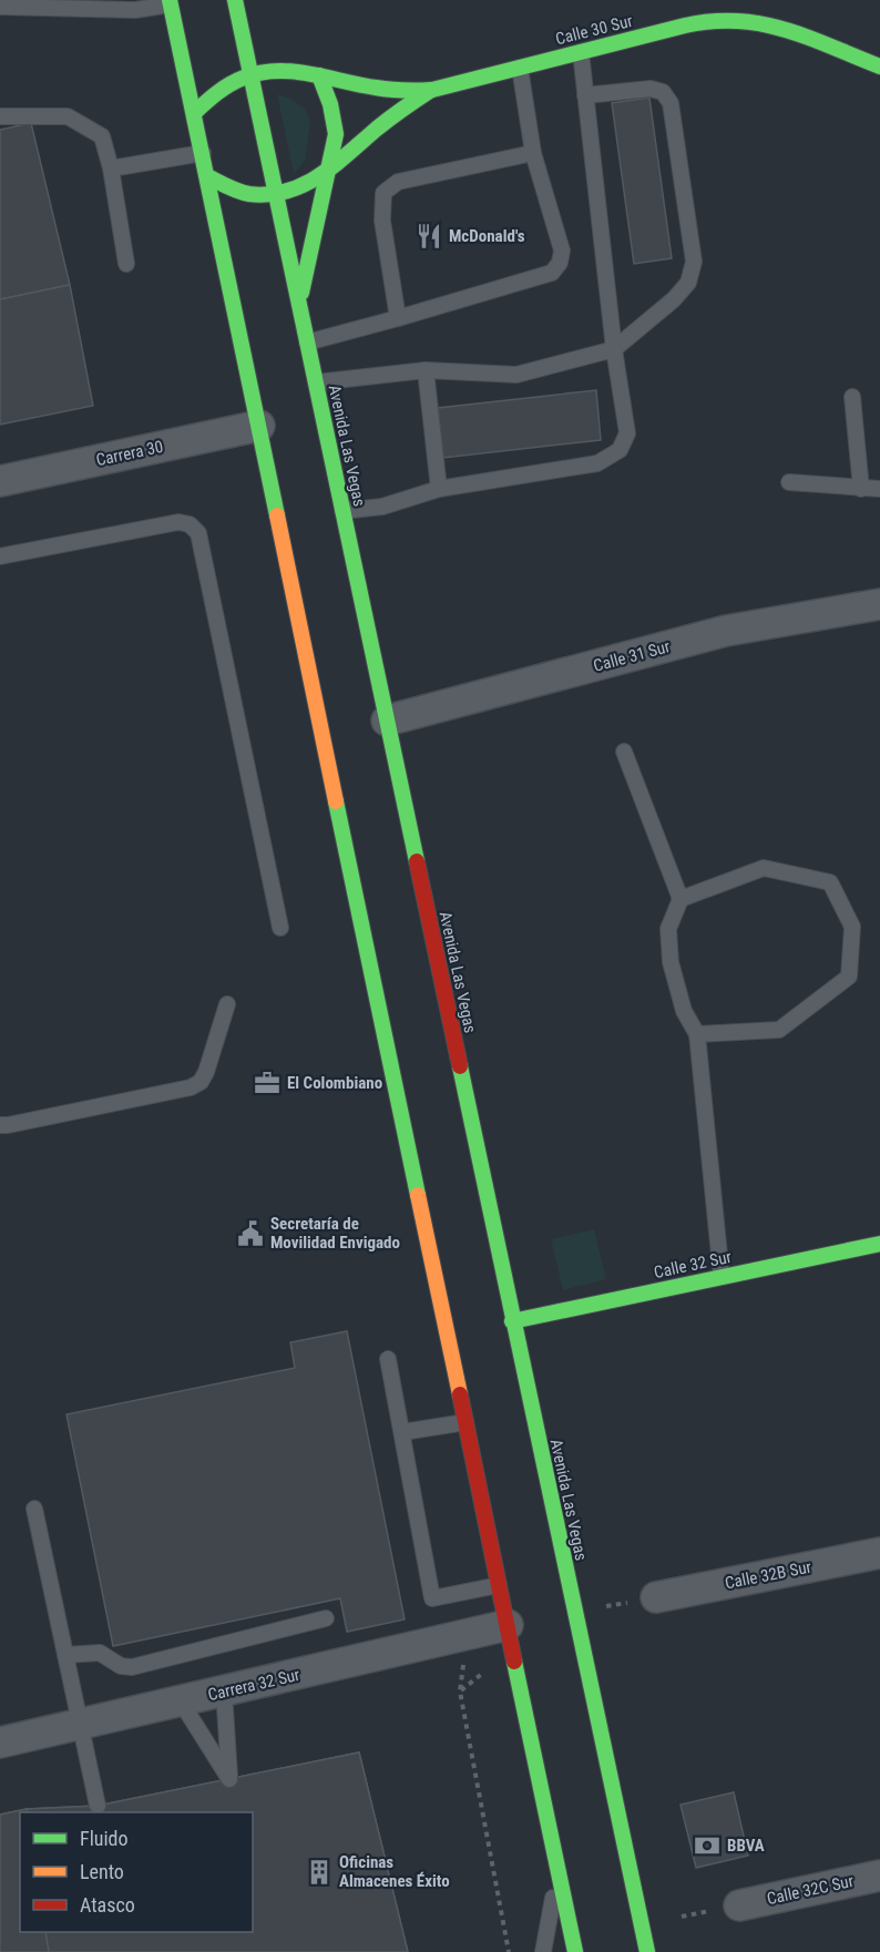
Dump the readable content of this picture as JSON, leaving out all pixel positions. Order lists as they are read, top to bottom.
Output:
{
  "streets": {
    "main road": ["Calle 30 Sur", "Avenida Las Vegas", "Calle 32 Sur"],
    "street": [
      "Carrera 30",
      "Calle 31 Sur",
      "Calle 32B Sur",
      "Carrera 32 Sur",
      "Calle 32C Sur"
    ]
  },
  "crossings": [
    ["Calle 30 Sur", "Avenida Las Vegas"],
    ["Avenida Las Vegas", "Calle 31 Sur"],
    ["Avenida Las Vegas", "Calle 32 Sur"]
  ],
  "places": {
    "restaurant": ["McDonald's"],
    "office": ["El Colombiano"],
    "public building": ["Secretaría de Movilidad Envigado"],
    "bank": ["BBVA"],
    "building": ["Oficinas Almacenes Éxito"]
  },
  "legend": ["Fluido", "Lento", "Atasco"]
}
